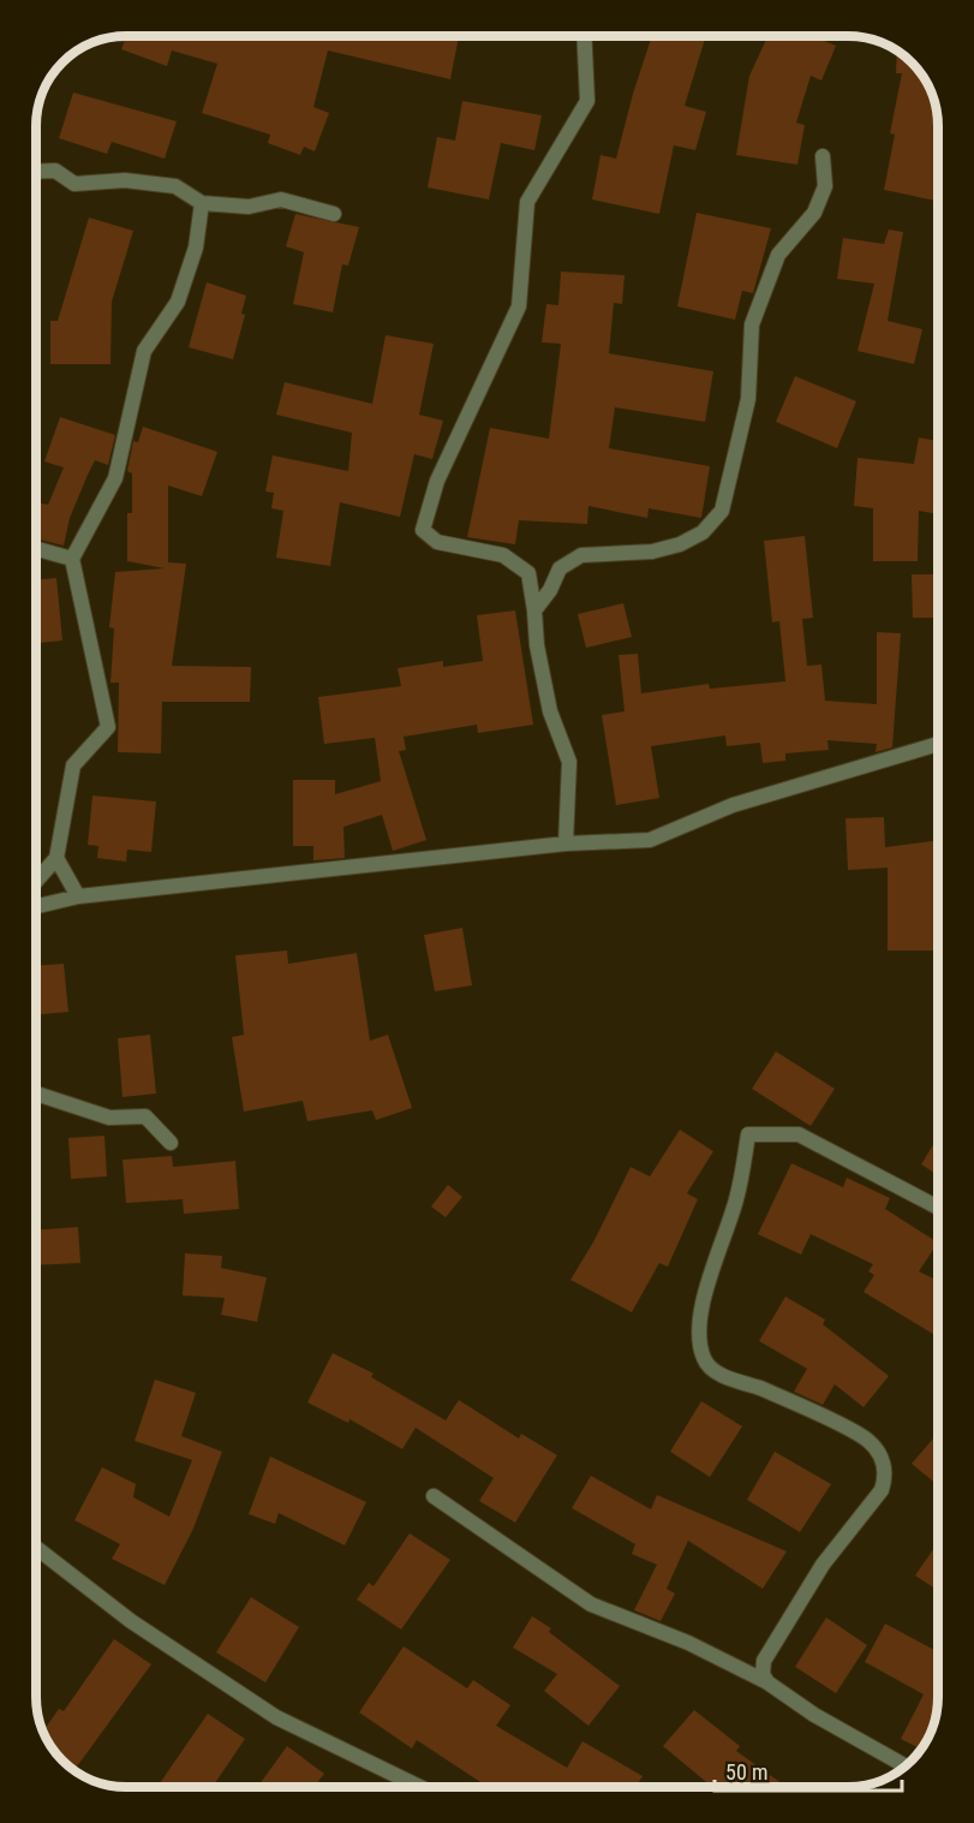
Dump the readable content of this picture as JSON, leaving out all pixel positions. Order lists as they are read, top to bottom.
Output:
{
  "scale_bar": "50 m"
}
